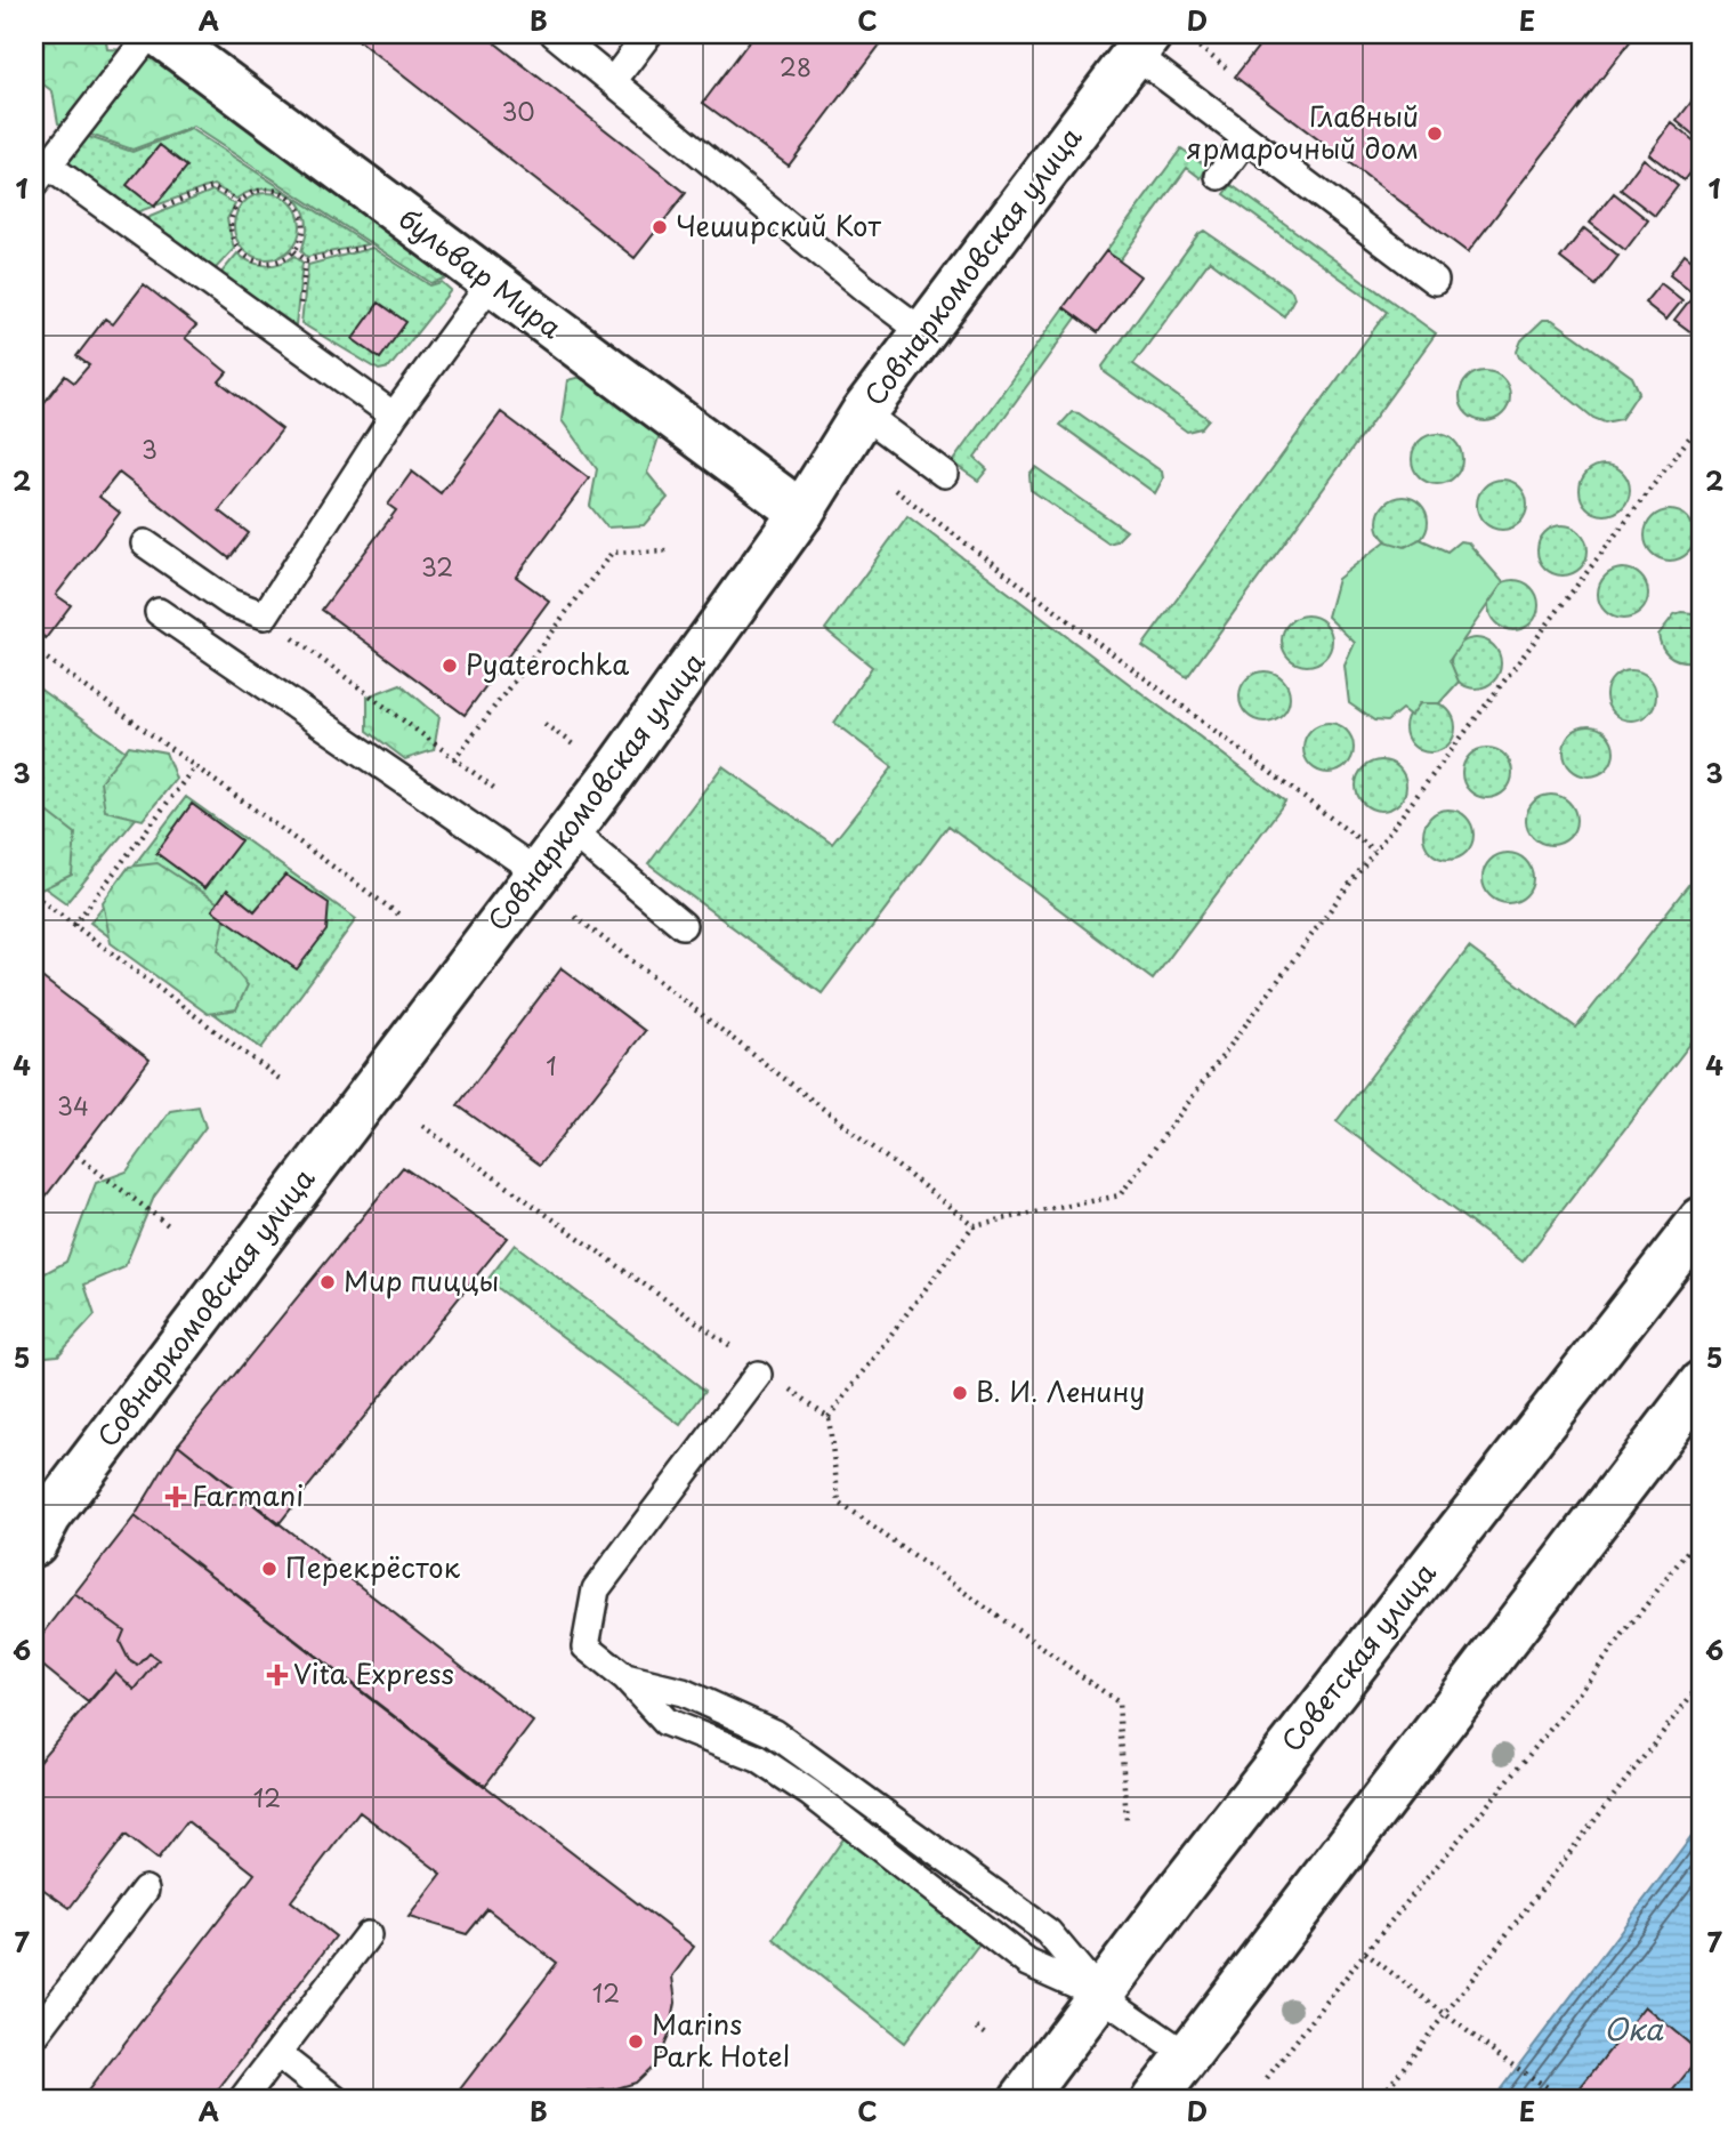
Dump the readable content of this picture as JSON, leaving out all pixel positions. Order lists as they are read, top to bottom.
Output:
{
  "streets": {
    "street": ["Совнаркомовская улица", "бульвар Мира", "Советская улица"]
  },
  "crossings": [
    ["Совнаркомовская улица", "бульвар Мира"]
  ],
  "water": ["Ока"],
  "places": {
    "other": [
      "Главный ярмарочный дом",
      "Чеширский Кот",
      "Pyaterochka",
      "Мир пиццы",
      "В. И. Ленину",
      "Перекрёсток",
      "Marins Park Hotel"
    ],
    "health": ["Farmani", "Vita Express"]
  },
  "house_numbers": [
    "28",
    "30",
    "3",
    "32",
    "1",
    "34",
    "12",
    "12"
  ],
  "grid": {
    "columns": [
      "A",
      "B",
      "C",
      "D",
      "E"
    ],
    "rows": [
      "1",
      "2",
      "3",
      "4",
      "5",
      "6",
      "7"
    ]
  }
}
